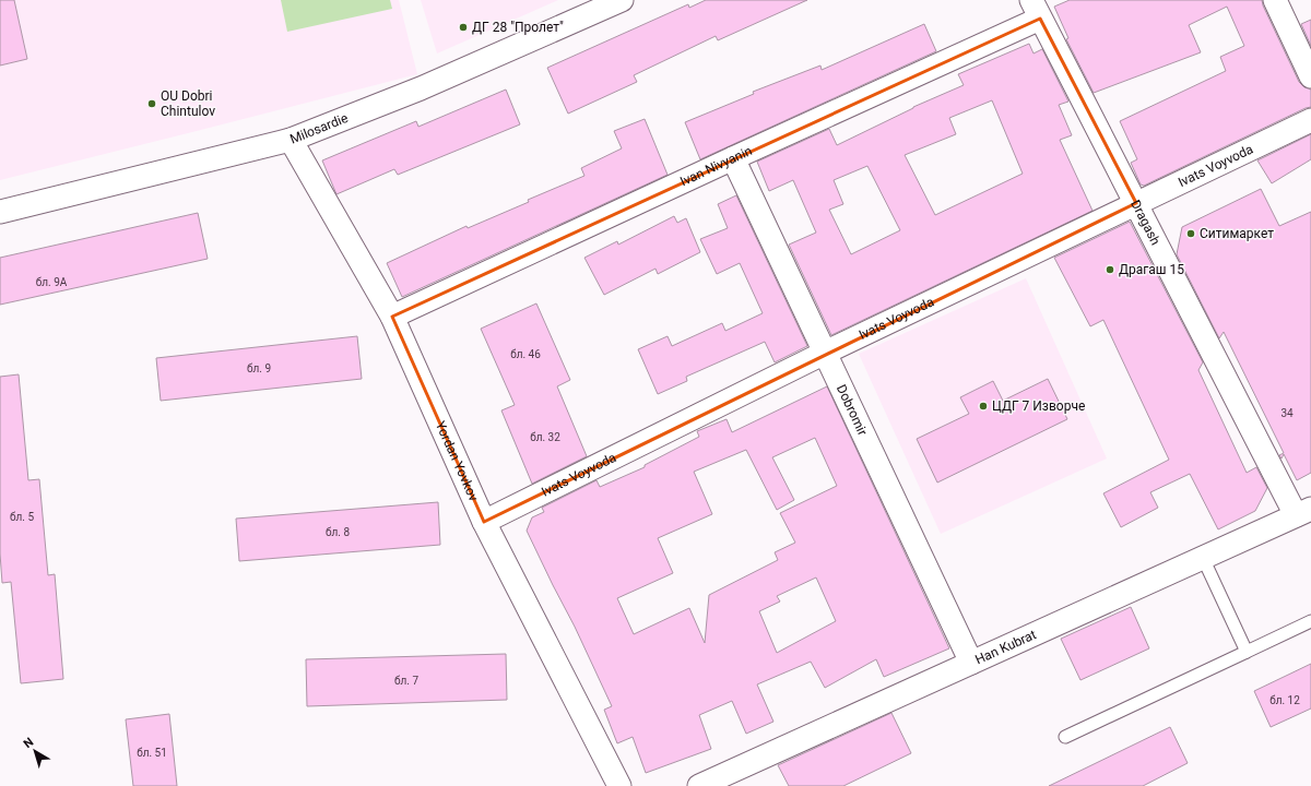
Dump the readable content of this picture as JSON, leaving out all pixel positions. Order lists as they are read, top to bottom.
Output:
{
  "streets": {
    "street": [
      "Milosardie",
      "Ivan Nivyanin",
      "Ivats Voyvoda",
      "Dragash",
      "Dobromir",
      "Yordan Yovkov",
      "Han Kubrat"
    ]
  },
  "crossings": [
    ["Milosardie", "Yordan Yovkov"],
    ["Ivan Nivyanin", "Dragash"],
    ["Ivan Nivyanin", "Dobromir"],
    ["Ivan Nivyanin", "Yordan Yovkov"],
    ["Ivats Voyvoda", "Dragash"],
    ["Ivats Voyvoda", "Dobromir"],
    ["Ivats Voyvoda", "Yordan Yovkov"],
    ["Dragash", "Han Kubrat"],
    ["Dobromir", "Han Kubrat"]
  ],
  "places": [
    "ДГ 28 \"Пролет\"",
    "OU Dobri Chintulov",
    "Ситимаркет",
    "Драгаш 15",
    "ЦДГ 7 Изворче"
  ],
  "house_numbers": [
    "бл. 9А",
    "бл. 46",
    "бл. 9",
    "34",
    "бл. 32",
    "бл. 5",
    "бл. 8",
    "бл. 7",
    "бл. 12",
    "бл. 51"
  ],
  "north": "top left"
}
